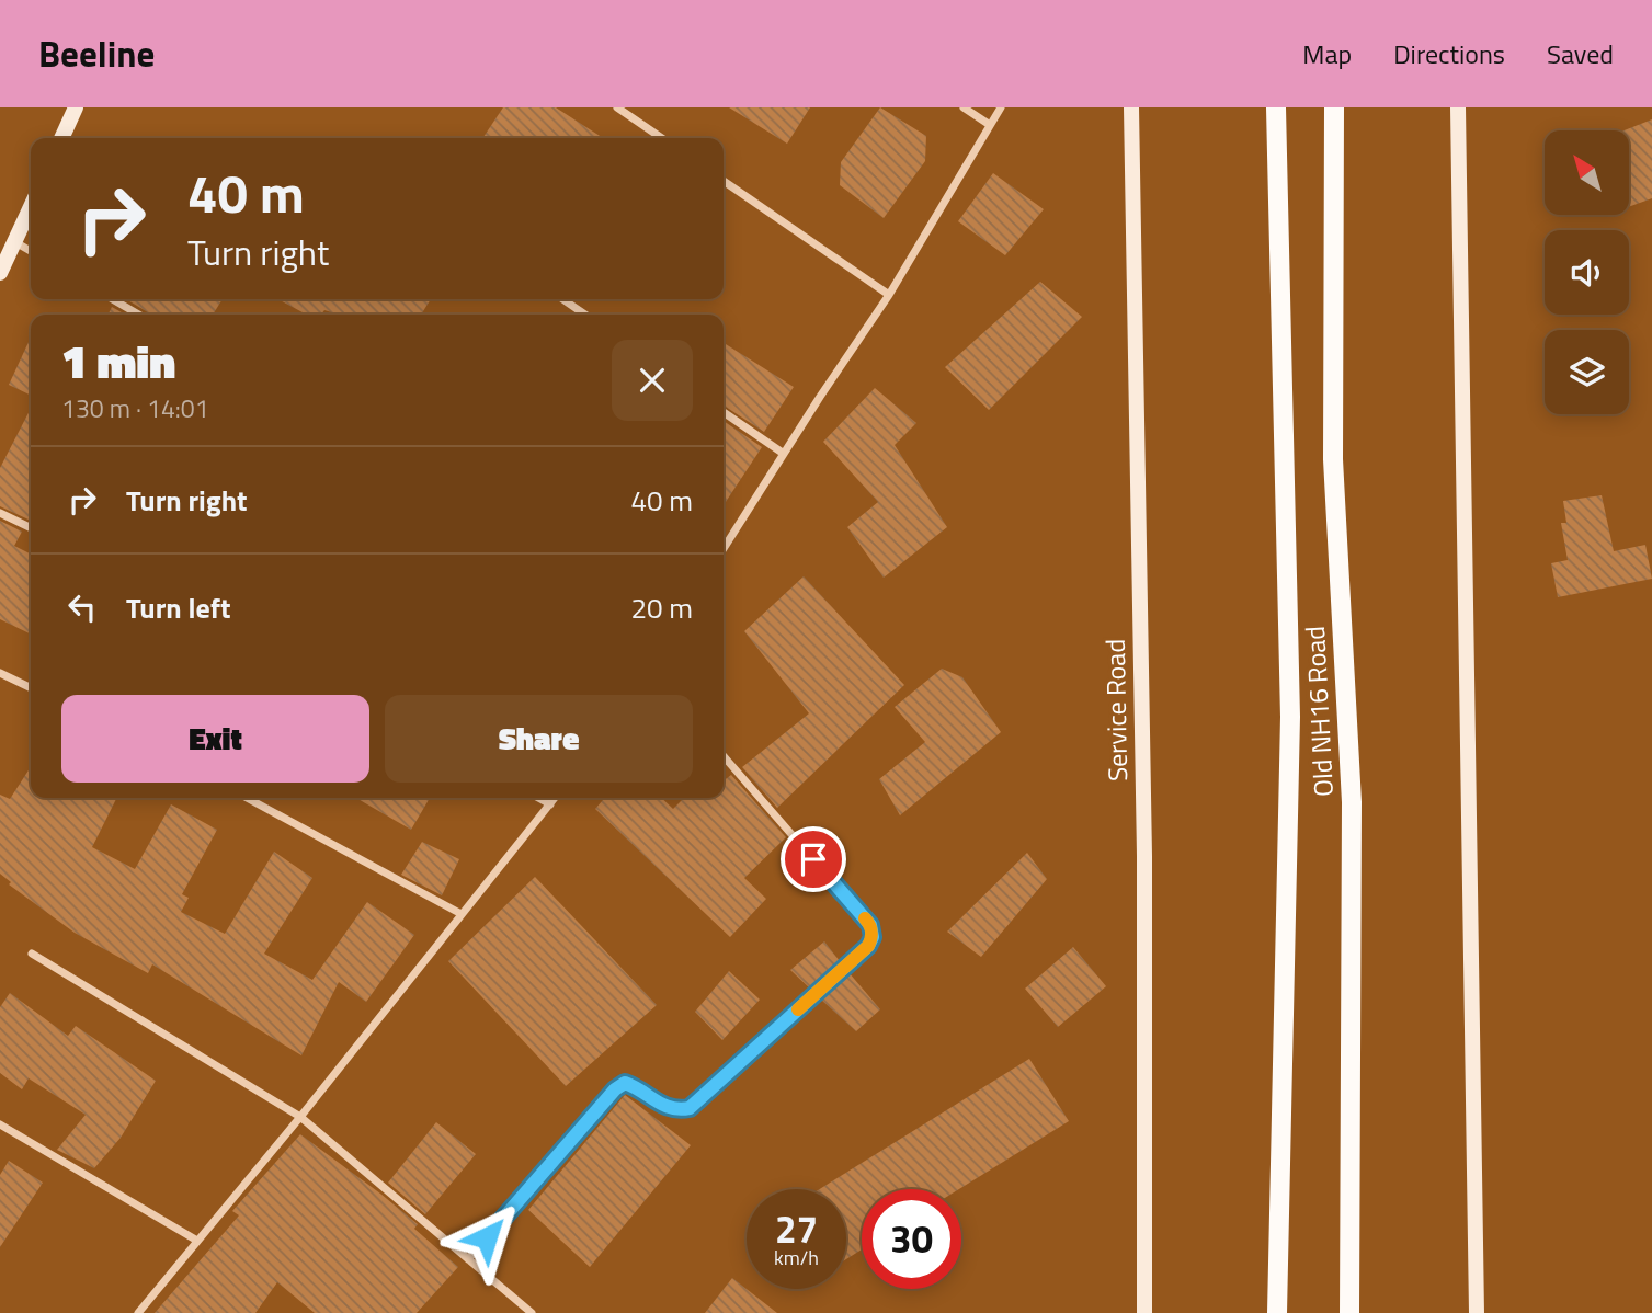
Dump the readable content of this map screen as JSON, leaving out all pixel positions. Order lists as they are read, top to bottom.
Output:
{
  "streets": {
    "main road": ["Old NH16 Road"],
    "street": ["Service Road"]
  },
  "north": "top left",
  "page": {
    "header": "Beeline",
    "nav": ["Map", "Directions", "Saved"],
    "turn": ["40 m", "Turn right"],
    "heading": ["1 min", "130 m · 14:01"],
    "list": [
      {
        "name": "Turn right",
        "value": "40 m"
      },
      {
        "name": "Turn left",
        "value": "20 m"
      }
    ],
    "buttons": ["Exit", "Share"],
    "speed": "27 km/h",
    "limit": "30"
  }
}
